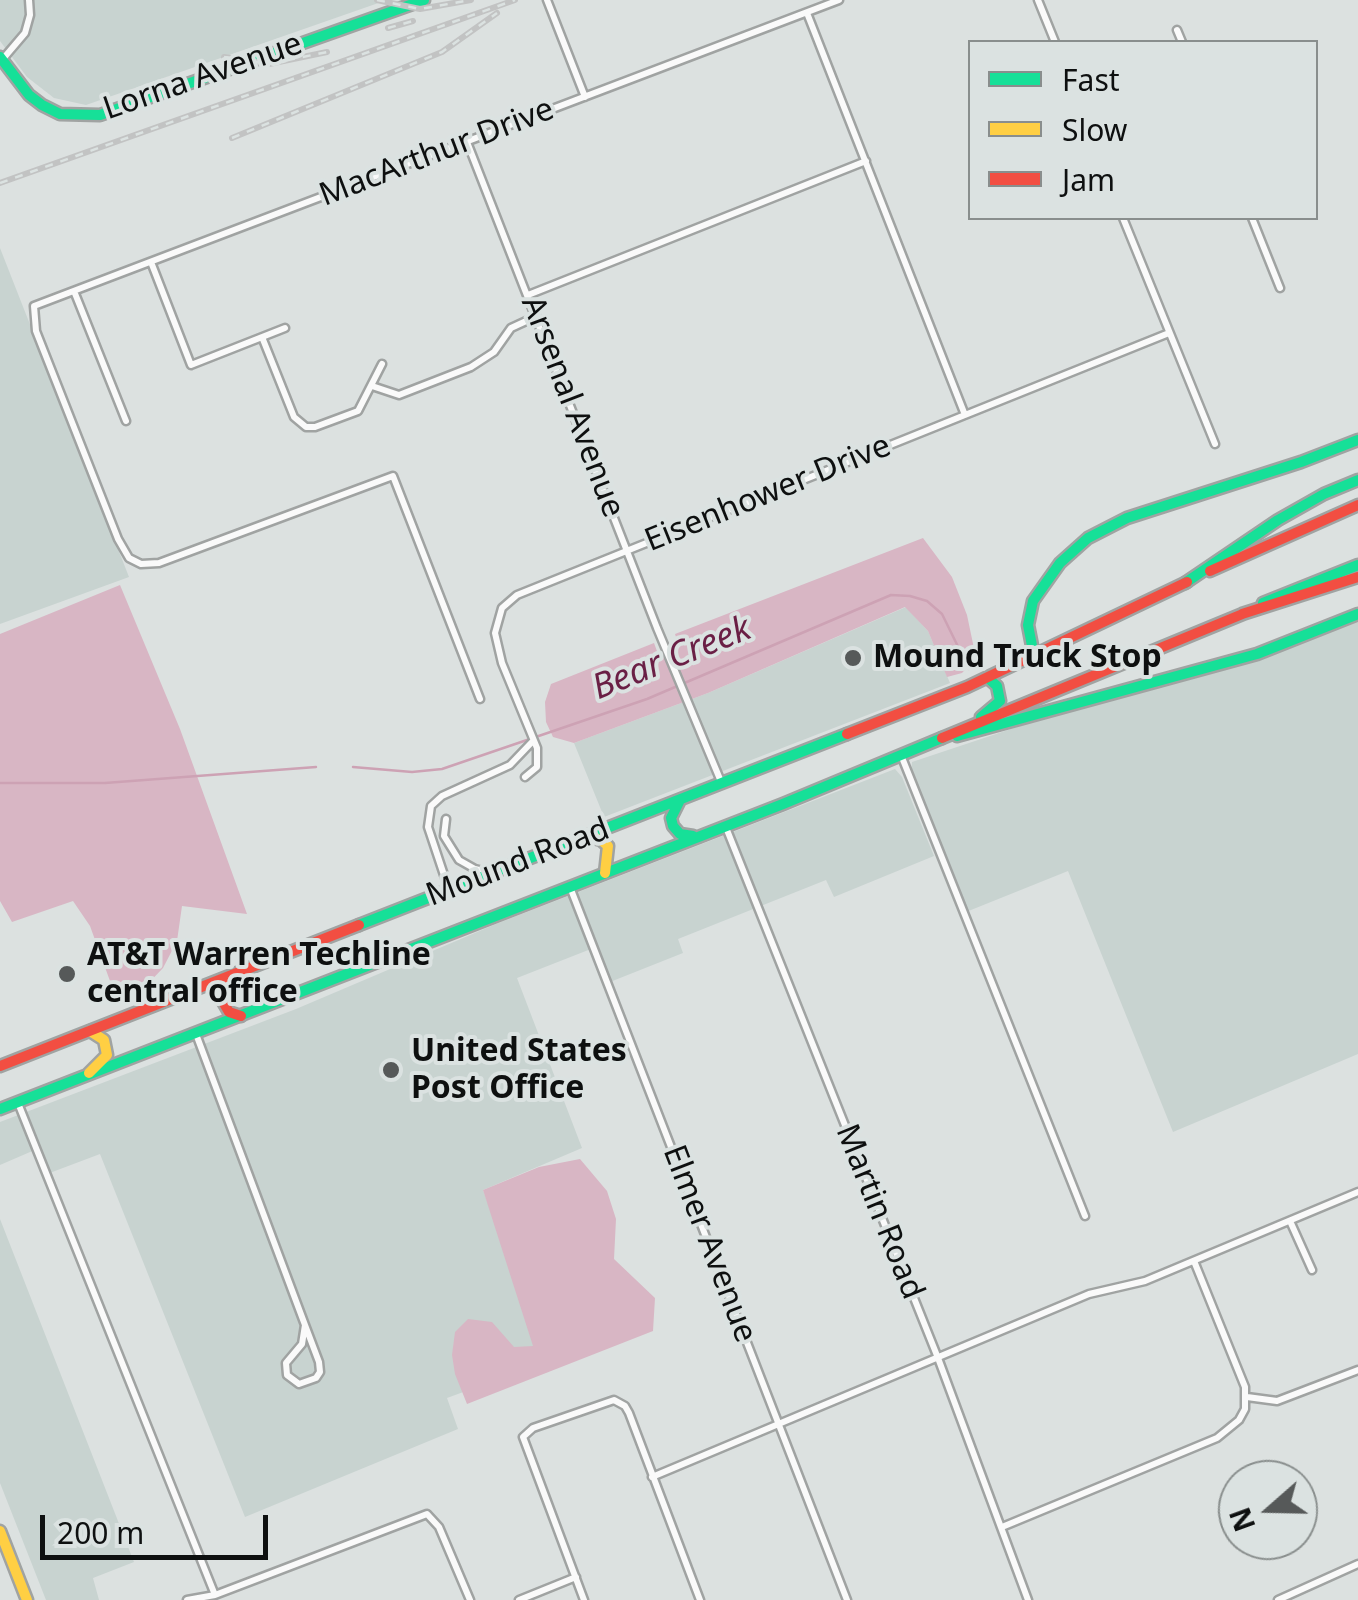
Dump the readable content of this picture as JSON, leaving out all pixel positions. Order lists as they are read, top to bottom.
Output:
{
  "streets": {
    "main road": ["Lorna Avenue", "Mound Road"],
    "street": [
      "MacArthur Drive",
      "Arsenal Avenue",
      "Eisenhower Drive",
      "Martin Road",
      "Elmer Avenue"
    ]
  },
  "crossings": [
    ["MacArthur Drive", "Arsenal Avenue"],
    ["Arsenal Avenue", "Eisenhower Drive"],
    ["Arsenal Avenue", "Mound Road"],
    ["Mound Road", "Martin Road"],
    ["Mound Road", "Elmer Avenue"]
  ],
  "water": ["Bear Creek"],
  "places": ["Mound Truck Stop", "AT&T Warren Techline central office", "United States Post Office"],
  "legend": ["Fast", "Slow", "Jam"],
  "scale_bar": "200 m",
  "north": "left"
}
